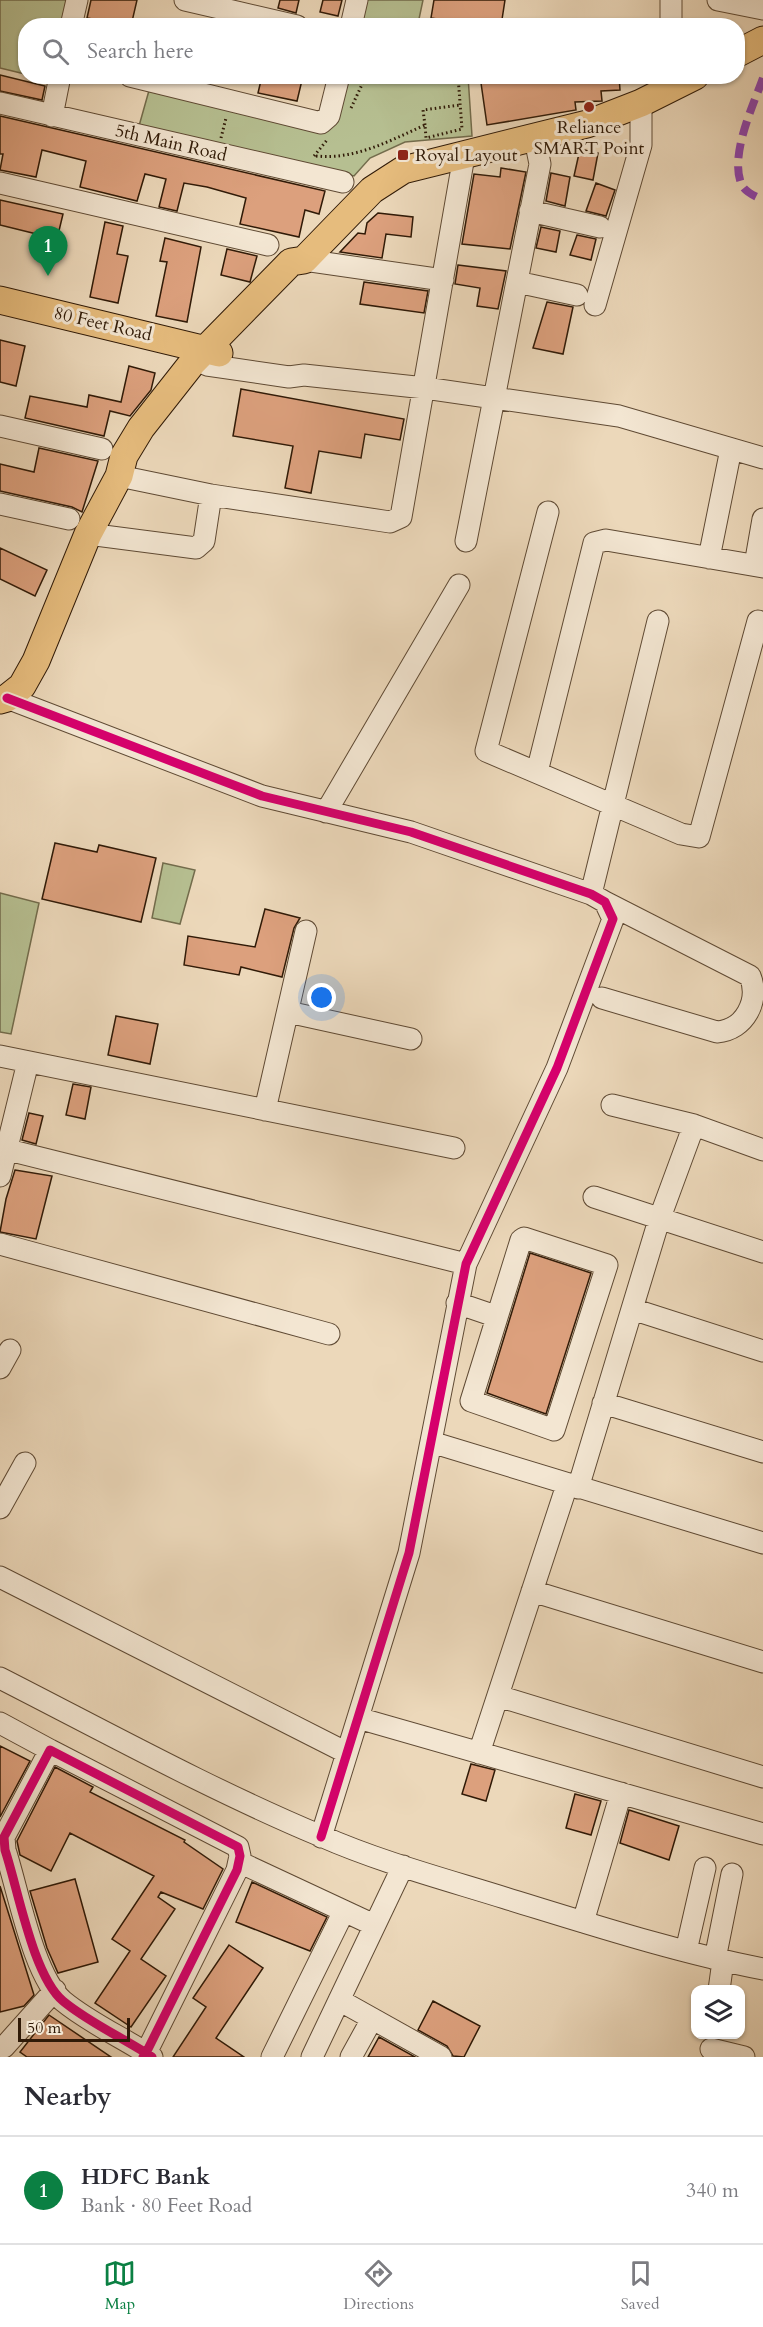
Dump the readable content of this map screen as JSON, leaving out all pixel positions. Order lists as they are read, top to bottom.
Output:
{
  "streets": {
    "main road": ["80 Feet Road"],
    "street": ["5th Main Road"]
  },
  "places": {
    "other": ["Reliance SMART Point"],
    "transit": ["Royal Layout"]
  },
  "scale_bar": "50 m",
  "page": {
    "search": "Search here",
    "pins": "1",
    "scale": "50 m",
    "heading": "Nearby",
    "list": [
      {
        "mark": "1",
        "name": "HDFC Bank",
        "note": "Bank · 80 Feet Road",
        "value": "340 m"
      }
    ],
    "nav": ["Map", "Directions", "Saved"]
  }
}
